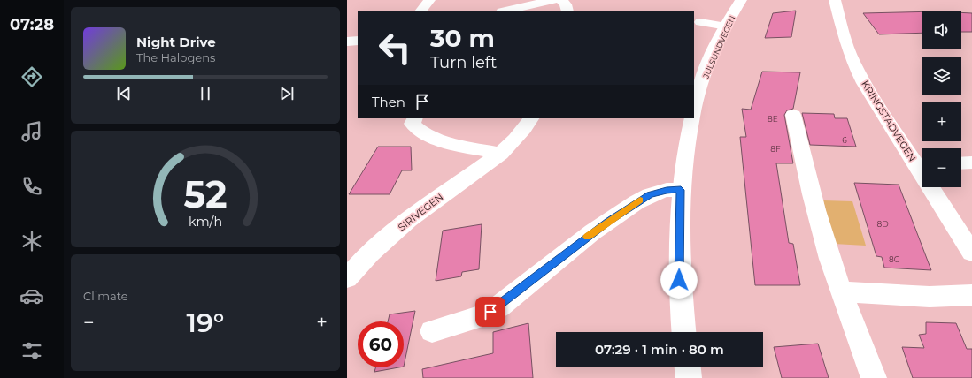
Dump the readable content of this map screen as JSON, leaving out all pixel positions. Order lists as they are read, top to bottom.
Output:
{
  "streets": {
    "street": ["JULSUNDVEGEN", "KRINGSTADVEGEN", "SIRIVEGEN"]
  },
  "house_numbers": [
    "8E",
    "6",
    "8F",
    "8D",
    "8C"
  ],
  "page": {
    "tabs": "07:28",
    "map_buttons": ["+", "−"],
    "turn": ["30 m", "Turn left"],
    "song": ["Night Drive", "The Halogens"],
    "then": "Then",
    "tile": "Climate",
    "heat": ["−", "19°", "+"],
    "limit": "60",
    "trip": "07:29 · 1 min · 80 m",
    "gauge": ["52", "km/h"]
  }
}
